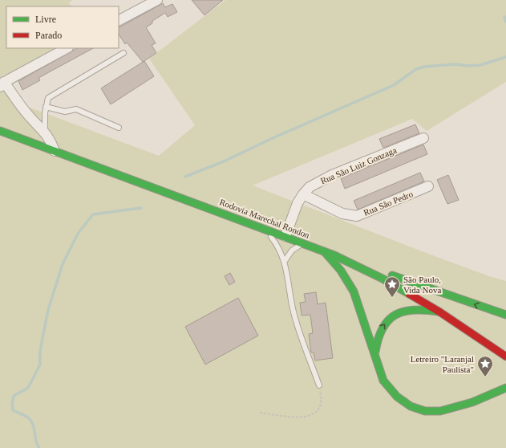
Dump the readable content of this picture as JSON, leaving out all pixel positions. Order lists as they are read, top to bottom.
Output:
{
  "streets": {
    "main road": ["Rodovia Marechal Rondon"],
    "street": ["Rua São Luiz Gonzaga", "Rua São Pedro"]
  },
  "crossings": [
    ["Rua São Luiz Gonzaga", "Rua São Pedro"],
    ["Rua São Luiz Gonzaga", "Rodovia Marechal Rondon"]
  ],
  "places": {
    "place": ["São Paulo, Vida Nova", "Letreiro \"Laranjal Paulista\""]
  },
  "legend": ["Livre", "Parado"]
}
